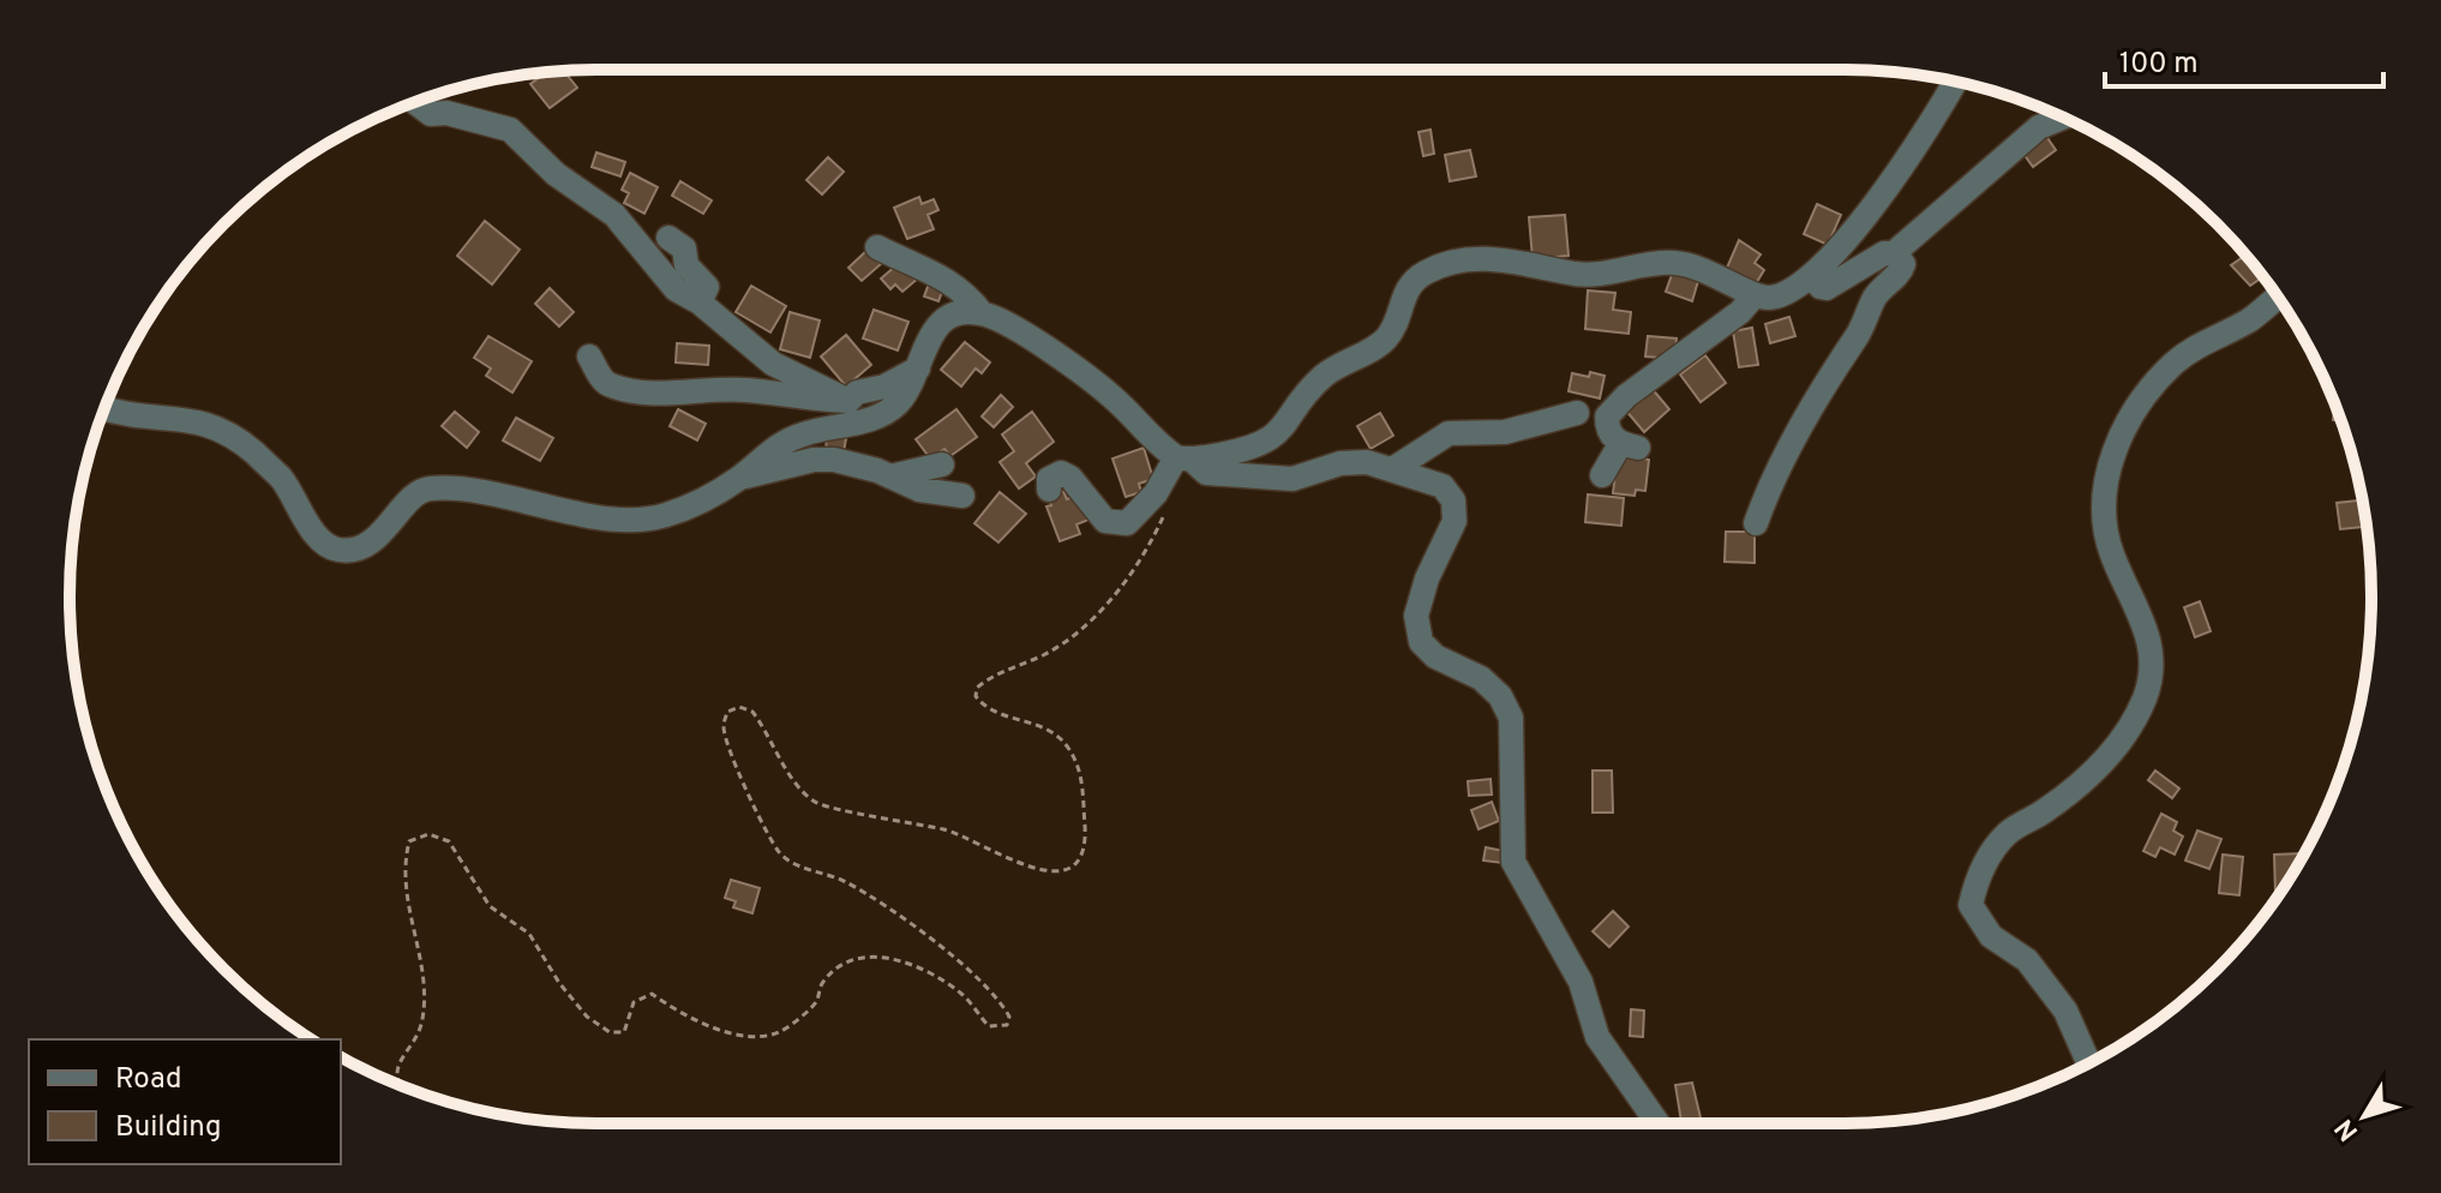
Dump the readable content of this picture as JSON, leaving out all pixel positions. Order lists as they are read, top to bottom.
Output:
{
  "legend": ["Road", "Building"],
  "scale_bar": "100 m",
  "north": "bottom left"
}
